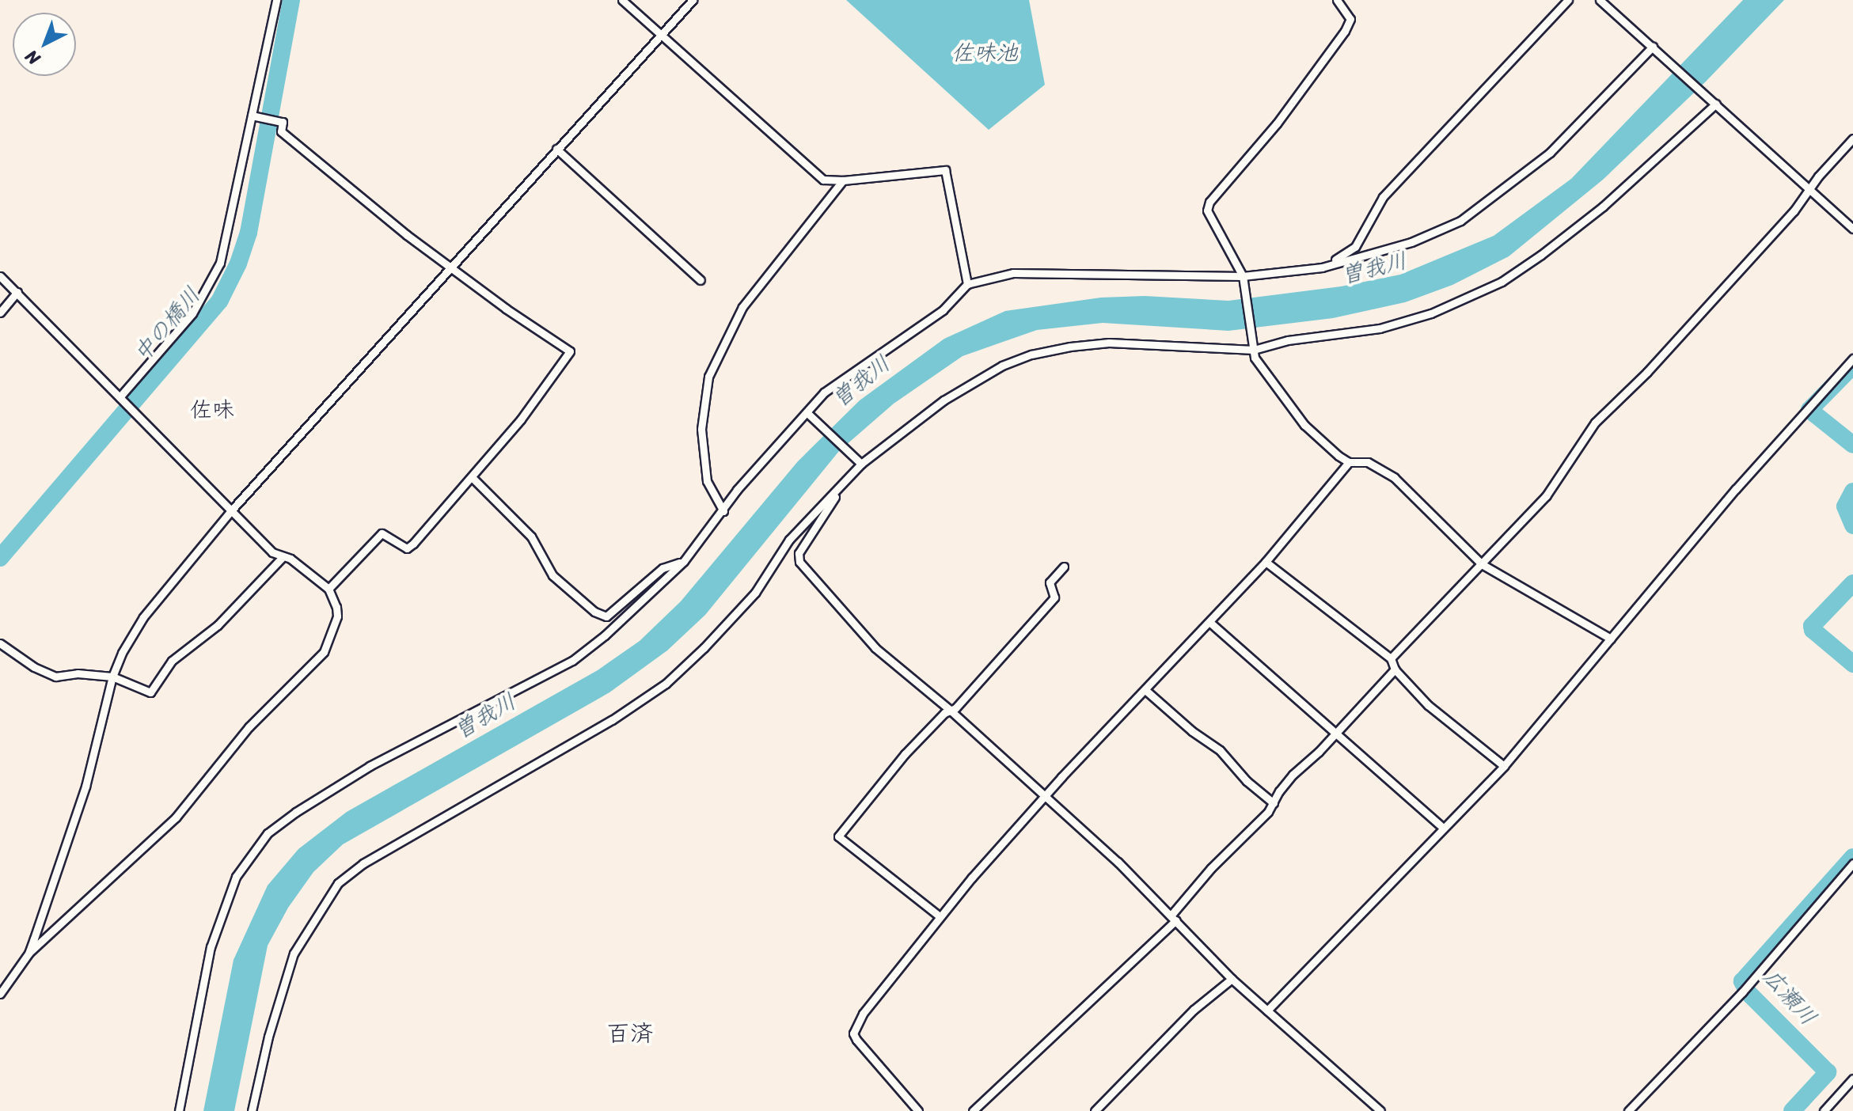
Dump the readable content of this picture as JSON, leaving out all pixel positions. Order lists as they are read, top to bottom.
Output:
{
  "districts": ["佐味", "百済"],
  "water": [
    "佐味池",
    "曽我川",
    "中の橋川",
    "広瀬川"
  ],
  "north": "bottom left"
}
